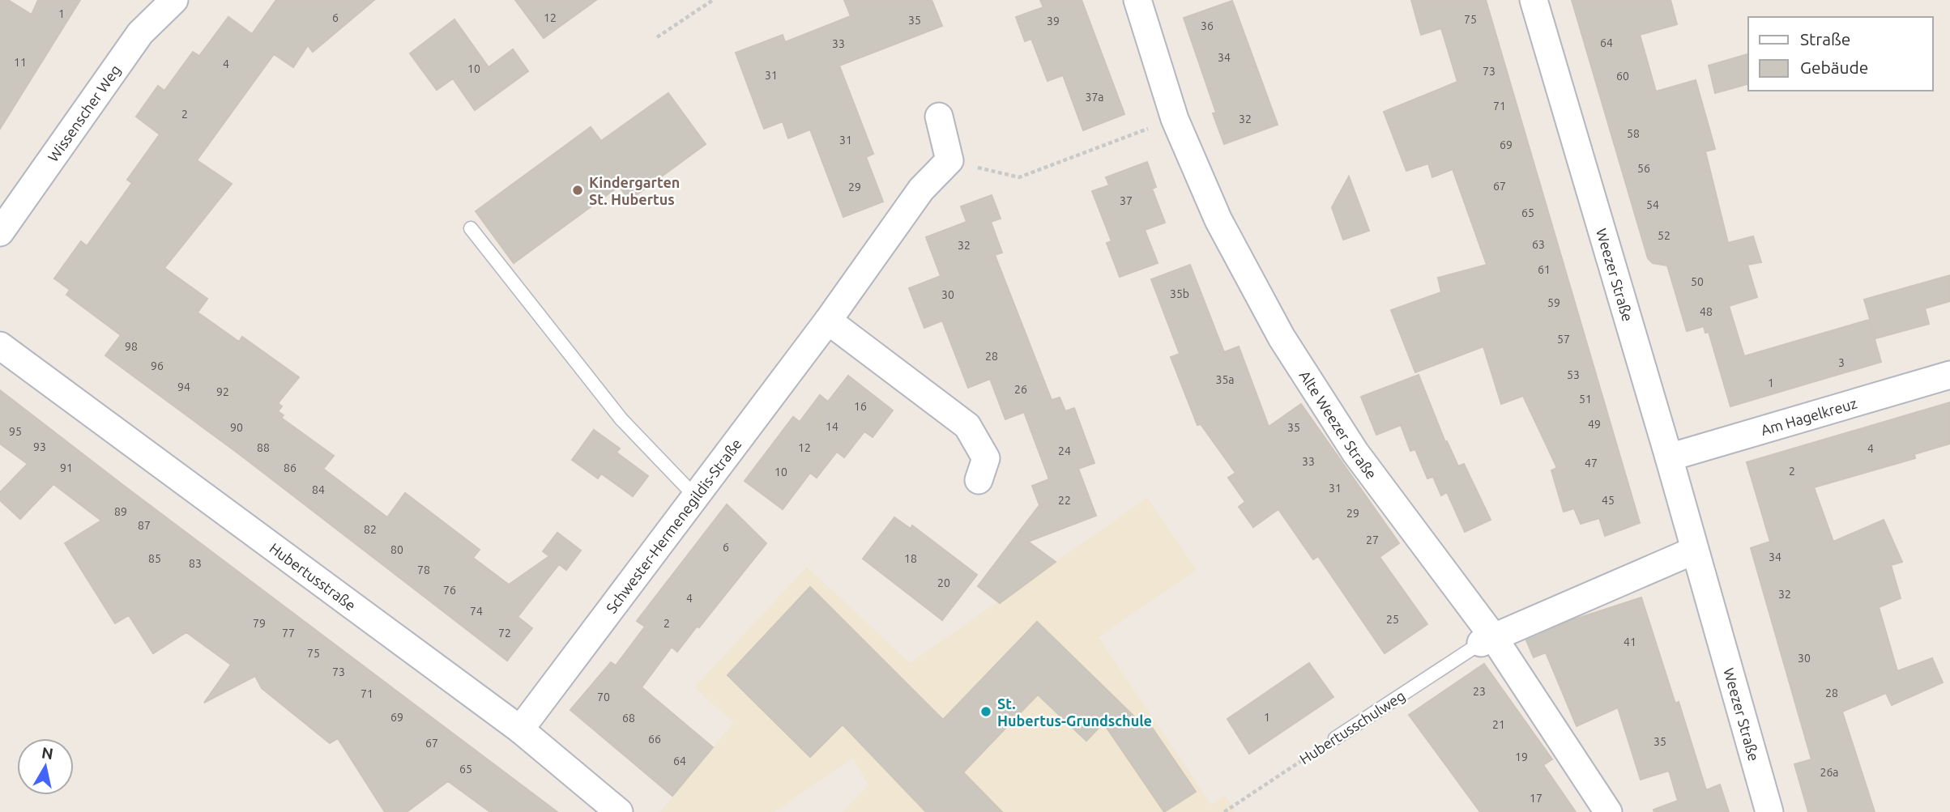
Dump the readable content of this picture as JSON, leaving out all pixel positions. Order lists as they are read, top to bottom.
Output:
{
  "streets": {
    "street": [
      "Wissenscher Weg",
      "Weezer Straße",
      "Am Hagelkreuz",
      "Alte Weezer Straße",
      "Schwester-Hermenegildis-Straße",
      "Hubertusstraße"
    ],
    "lane": ["Hubertusschulweg"]
  },
  "crossings": [
    ["Weezer Straße", "Am Hagelkreuz"],
    ["Alte Weezer Straße", "Hubertusschulweg"],
    ["Schwester-Hermenegildis-Straße", "Hubertusstraße"]
  ],
  "places": ["Kindergarten St. Hubertus", "St. Hubertus-Grundschule"],
  "house_numbers": [
    "1",
    "6",
    "12",
    "75",
    "35",
    "39",
    "36",
    "64",
    "33",
    "34",
    "11",
    "4",
    "10",
    "73",
    "31",
    "60",
    "37a",
    "71",
    "2",
    "32",
    "58",
    "31",
    "69",
    "56",
    "67",
    "29",
    "37",
    "54",
    "65",
    "52",
    "63",
    "32",
    "61",
    "50",
    "35b",
    "30",
    "59",
    "48",
    "57",
    "98",
    "28",
    "3",
    "96",
    "53",
    "35a",
    "1",
    "94",
    "26",
    "92",
    "51",
    "16",
    "49",
    "14",
    "90",
    "35",
    "95",
    "93",
    "88",
    "12",
    "4",
    "24",
    "33",
    "47",
    "91",
    "86",
    "2",
    "10",
    "31",
    "84",
    "22",
    "45",
    "89",
    "29",
    "87",
    "82",
    "27",
    "6",
    "80",
    "34",
    "85",
    "18",
    "83",
    "78",
    "20",
    "76",
    "32",
    "4",
    "74",
    "25",
    "79",
    "2",
    "77",
    "72",
    "41",
    "75",
    "30",
    "73",
    "23",
    "28",
    "71",
    "70",
    "69",
    "1",
    "68",
    "21",
    "66",
    "35",
    "67",
    "19",
    "64",
    "65",
    "26a",
    "17"
  ],
  "legend": ["Straße", "Gebäude"],
  "north": "top"
}
